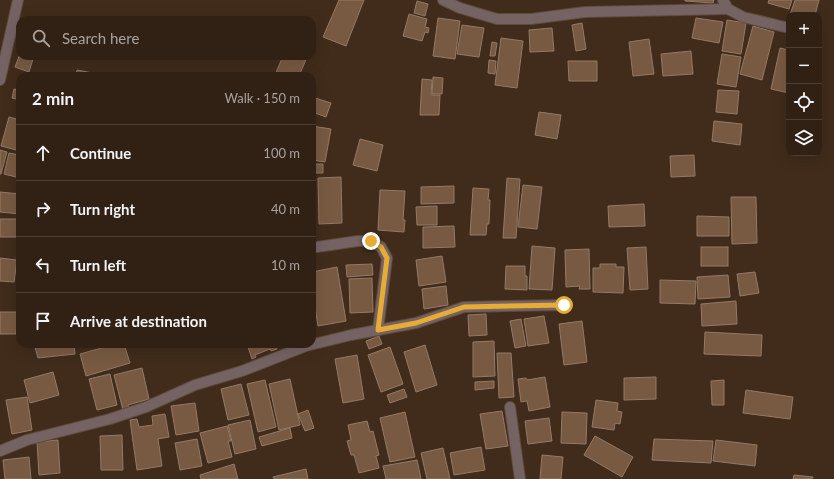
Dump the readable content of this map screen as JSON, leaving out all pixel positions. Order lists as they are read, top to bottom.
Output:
{
  "page": {
    "map_buttons": ["+", "−"],
    "search": "Search here",
    "heading": ["2 min", "Walk · 150 m"],
    "list": [
      ["Continue", "100 m"],
      ["Turn right", "40 m"],
      ["Turn left", "10 m"],
      "Arrive at destination"
    ]
  }
}
